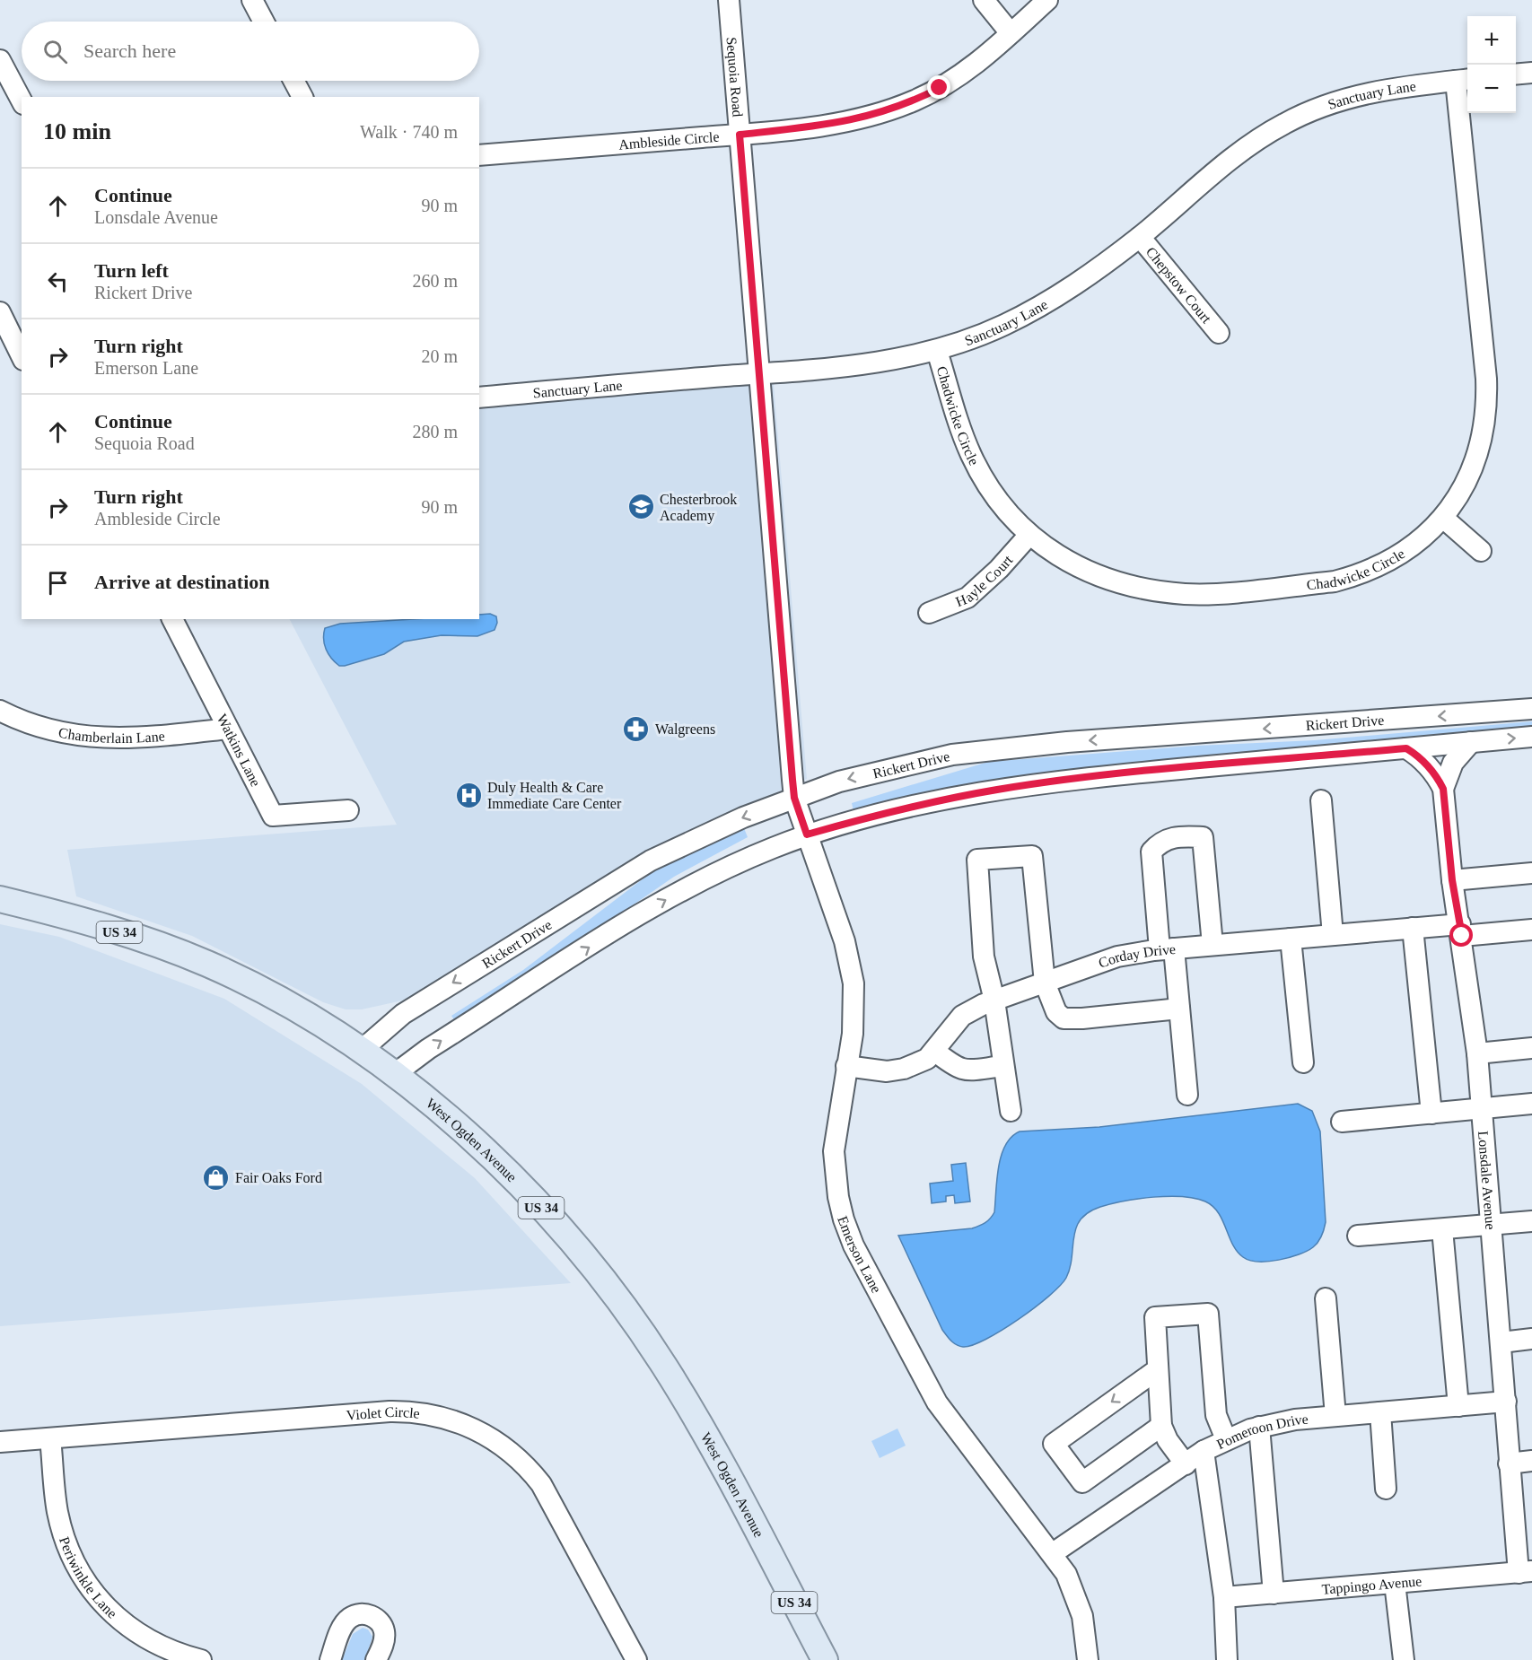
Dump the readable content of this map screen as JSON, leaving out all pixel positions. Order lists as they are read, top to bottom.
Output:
{
  "streets": {
    "main road": ["US 34", "West Ogden Avenue"],
    "street": [
      "Sequoia Road",
      "Sanctuary Lane",
      "Ambleside Circle",
      "Chepstow Court",
      "Chadwicke Circle",
      "Hayle Court",
      "Rickert Drive",
      "Chamberlain Lane",
      "Watkins Lane",
      "Corday Drive",
      "Lonsdale Avenue",
      "Emerson Lane",
      "Violet Circle",
      "Pomeroon Drive",
      "Periwinkle Lane",
      "Tappingo Avenue"
    ]
  },
  "crossings": [
    ["Sequoia Road", "Sanctuary Lane"],
    ["Sequoia Road", "Ambleside Circle"],
    ["Sequoia Road", "Rickert Drive"],
    ["Sequoia Road", "Emerson Lane"],
    ["Sanctuary Lane", "Chepstow Court"],
    ["Sanctuary Lane", "Chadwicke Circle"],
    ["Chadwicke Circle", "Hayle Court"],
    ["Rickert Drive", "West Ogden Avenue"],
    ["Rickert Drive", "Lonsdale Avenue"],
    ["Rickert Drive", "Emerson Lane"],
    ["Chamberlain Lane", "Watkins Lane"],
    ["Corday Drive", "Lonsdale Avenue"],
    ["Corday Drive", "Emerson Lane"],
    ["Lonsdale Avenue", "Pomeroon Drive"],
    ["Lonsdale Avenue", "Tappingo Avenue"],
    ["Emerson Lane", "Pomeroon Drive"],
    ["Violet Circle", "Periwinkle Lane"]
  ],
  "places": {
    "school or university": ["Chesterbrook Academy"],
    "pharmacy": ["Walgreens"],
    "hospital": ["Duly Health & Care Immediate Care Center"],
    "shop": ["Fair Oaks Ford"]
  },
  "page": {
    "map_buttons": ["+", "−"],
    "search": "Search here",
    "heading": ["10 min", "Walk · 740 m"],
    "list": [
      ["Continue", "Lonsdale Avenue", "90 m"],
      ["Turn left", "Rickert Drive", "260 m"],
      ["Turn right", "Emerson Lane", "20 m"],
      ["Continue", "Sequoia Road", "280 m"],
      ["Turn right", "Ambleside Circle", "90 m"],
      "Arrive at destination"
    ]
  }
}
